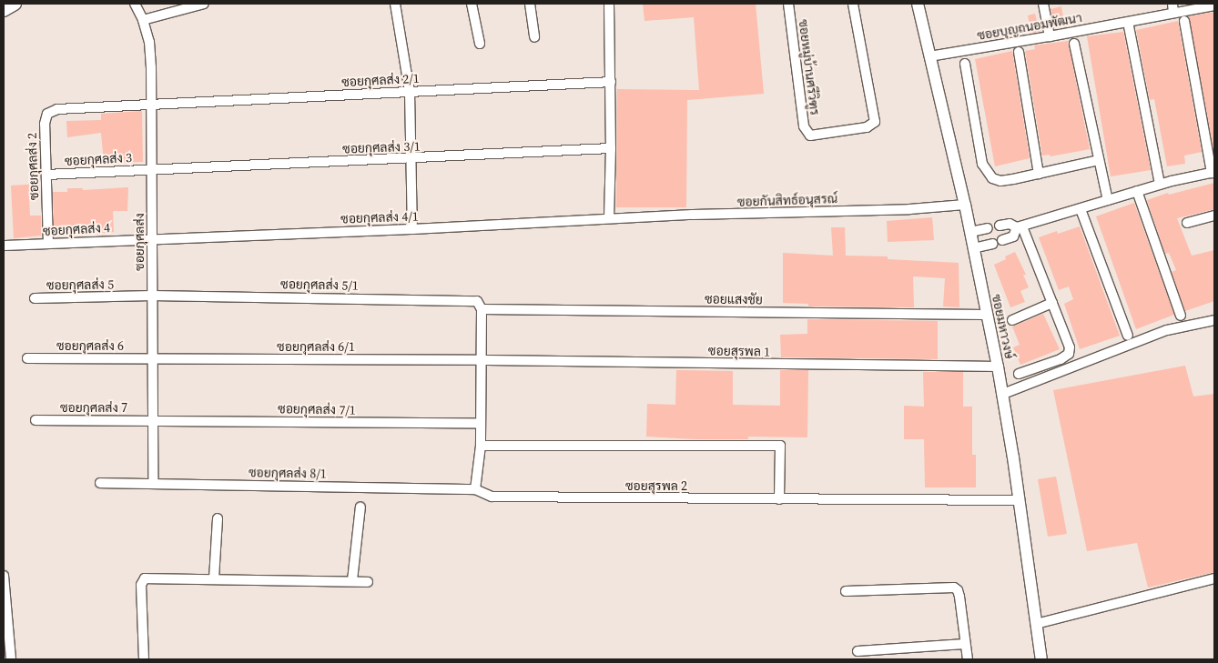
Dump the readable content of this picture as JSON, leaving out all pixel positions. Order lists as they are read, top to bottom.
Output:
{
  "streets": {
    "street": [
      "ซอยบุญถนอมพัฒนา",
      "ซอยหมู่บ้านศรีวิฑูร",
      "ซอยกุศลส่ง 2/1",
      "ซอยกุศลส่ง 3/1",
      "ซอยกุศลส่ง 3",
      "ซอยกุศลส่ง 2",
      "ซอยกันสิทธ์อนุสรณ์",
      "ซอยกุศลส่ง 4/1",
      "ซอยกุศลส่ง 4",
      "ซอยกุศลส่ง",
      "ซอยกุศลส่ง 5",
      "ซอยกุศลส่ง 5/1",
      "ซอยแสงชัย",
      "ซอยมหาวงษ์",
      "ซอยกุศลส่ง 6",
      "ซอยกุศลส่ง 6/1",
      "ซอยสุรพล 1",
      "ซอยกุศลส่ง 7",
      "ซอยกุศลส่ง 7/1",
      "ซอยกุศลส่ง 8/1",
      "ซอยสุรพล 2"
    ]
  },
  "crossings": [
    ["ซอยบุญถนอมพัฒนา", "ซอยมหาวงษ์"],
    ["ซอยกุศลส่ง 2/1", "ซอยกุศลส่ง 2"],
    ["ซอยกุศลส่ง 2/1", "ซอยกุศลส่ง"],
    ["ซอยกุศลส่ง 3/1", "ซอยกุศลส่ง 3"],
    ["ซอยกุศลส่ง 3/1", "ซอยกุศลส่ง"],
    ["ซอยกุศลส่ง 3", "ซอยกุศลส่ง 2"],
    ["ซอยกุศลส่ง 3", "ซอยกุศลส่ง"],
    ["ซอยกุศลส่ง 2", "ซอยกุศลส่ง 4"],
    ["ซอยกุศลส่ง 2", "ซอยกุศลส่ง"],
    ["ซอยกันสิทธ์อนุสรณ์", "ซอยกุศลส่ง 4/1"],
    ["ซอยกันสิทธ์อนุสรณ์", "ซอยมหาวงษ์"],
    ["ซอยกุศลส่ง 4/1", "ซอยกุศลส่ง 4"],
    ["ซอยกุศลส่ง 4/1", "ซอยกุศลส่ง"],
    ["ซอยกุศลส่ง 4", "ซอยกุศลส่ง"],
    ["ซอยกุศลส่ง", "ซอยกุศลส่ง 5"],
    ["ซอยกุศลส่ง", "ซอยกุศลส่ง 5/1"],
    ["ซอยกุศลส่ง", "ซอยกุศลส่ง 6"],
    ["ซอยกุศลส่ง", "ซอยกุศลส่ง 6/1"],
    ["ซอยกุศลส่ง", "ซอยกุศลส่ง 7"],
    ["ซอยกุศลส่ง", "ซอยกุศลส่ง 7/1"],
    ["ซอยกุศลส่ง", "ซอยกุศลส่ง 8/1"],
    ["ซอยกุศลส่ง 5", "ซอยกุศลส่ง 5/1"],
    ["ซอยกุศลส่ง 5/1", "ซอยแสงชัย"],
    ["ซอยแสงชัย", "ซอยมหาวงษ์"],
    ["ซอยมหาวงษ์", "ซอยสุรพล 1"],
    ["ซอยมหาวงษ์", "ซอยสุรพล 2"],
    ["ซอยกุศลส่ง 6", "ซอยกุศลส่ง 6/1"],
    ["ซอยกุศลส่ง 6/1", "ซอยสุรพล 1"],
    ["ซอยกุศลส่ง 7", "ซอยกุศลส่ง 7/1"],
    ["ซอยกุศลส่ง 8/1", "ซอยสุรพล 2"]
  ]
}
